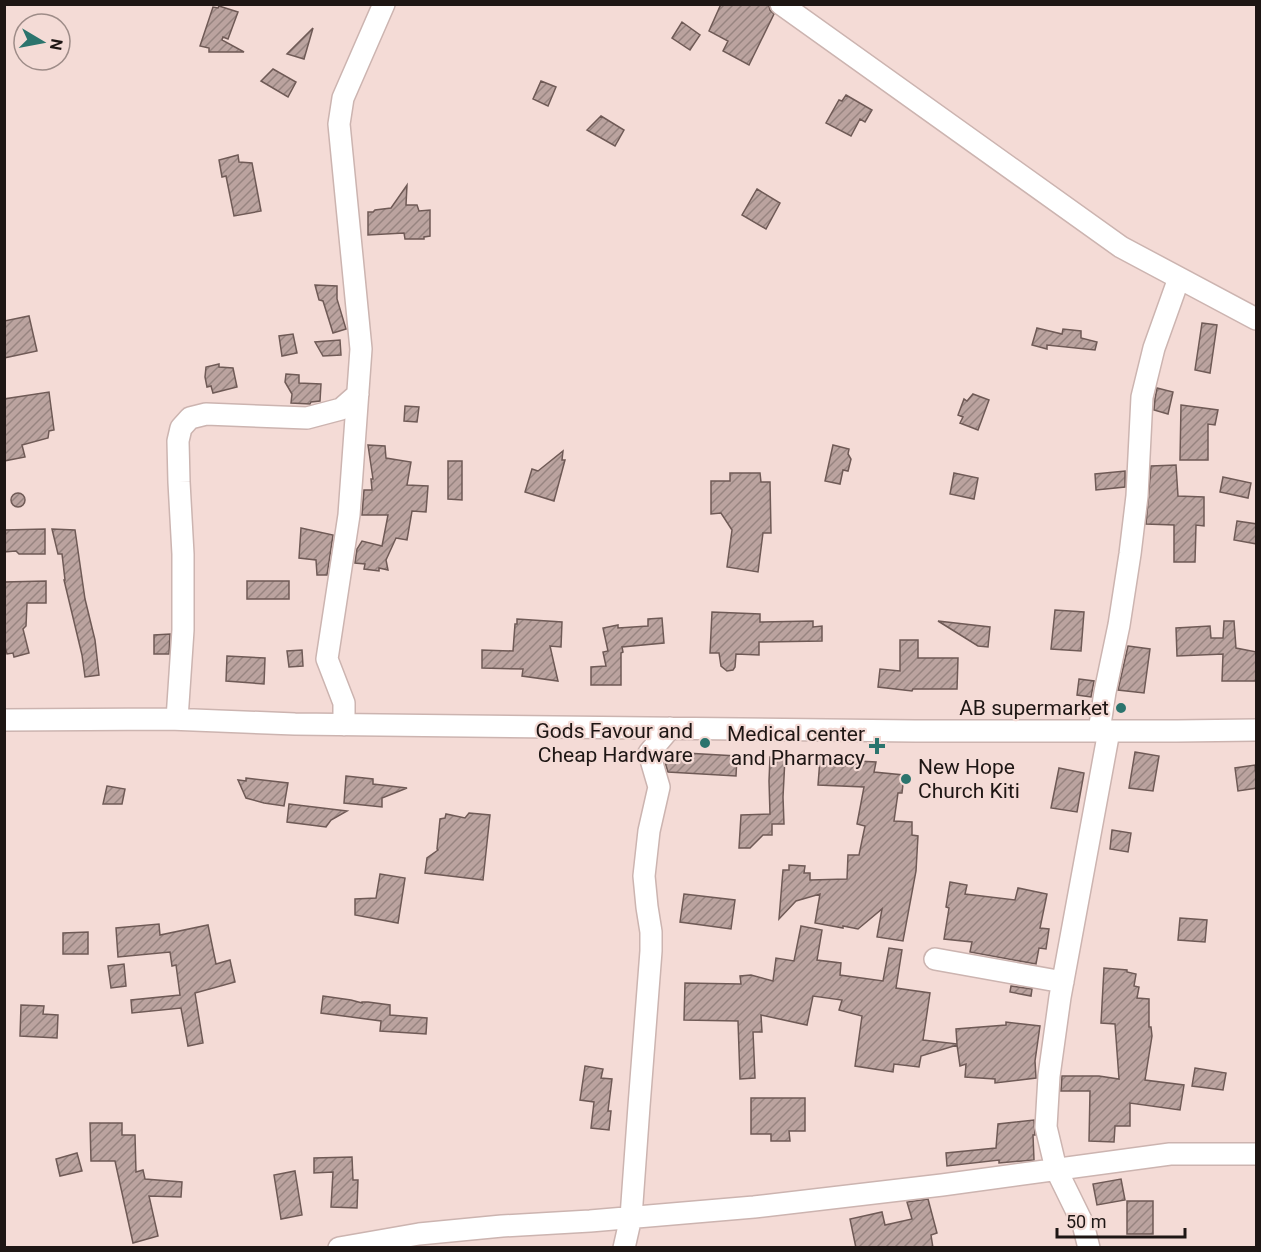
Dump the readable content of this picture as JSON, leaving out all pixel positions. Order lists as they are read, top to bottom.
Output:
{
  "places": {
    "other": ["AB supermarket", "Gods Favour and Cheap Hardware", "New Hope Church Kiti"],
    "health": ["Medical center and Pharmacy"]
  },
  "scale_bar": "50 m",
  "north": "right"
}
